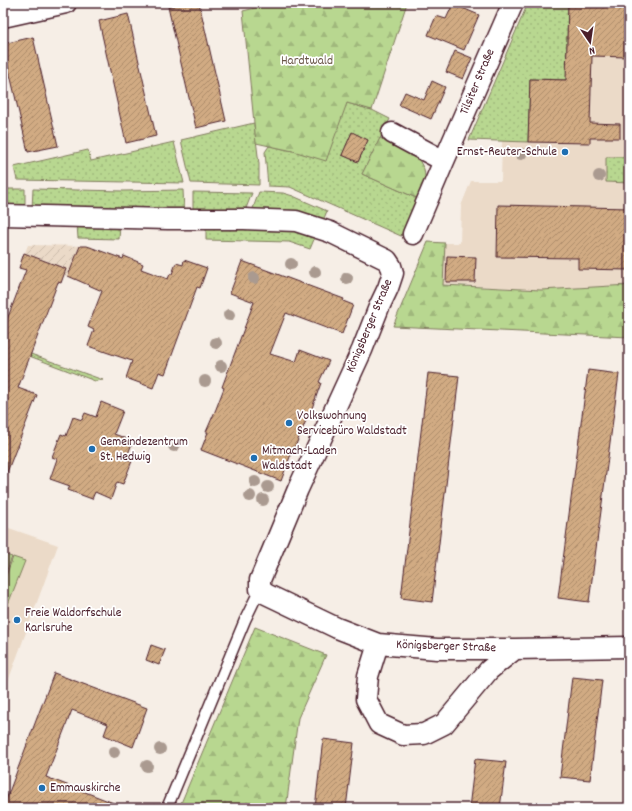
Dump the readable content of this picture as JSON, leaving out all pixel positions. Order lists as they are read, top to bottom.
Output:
{
  "streets": {
    "street": ["Tilsiter Straße", "Königsberger Straße"]
  },
  "parks": ["Hardtwald"],
  "places": [
    "Ernst-Reuter-Schule",
    "Volkswohnung Servicebüro Waldstadt",
    "Gemeindezentrum St. Hedwig",
    "Mitmach-Laden Waldstadt",
    "Freie Waldorfschule Karlsruhe",
    "Emmauskirche"
  ],
  "north": "bottom"
}
